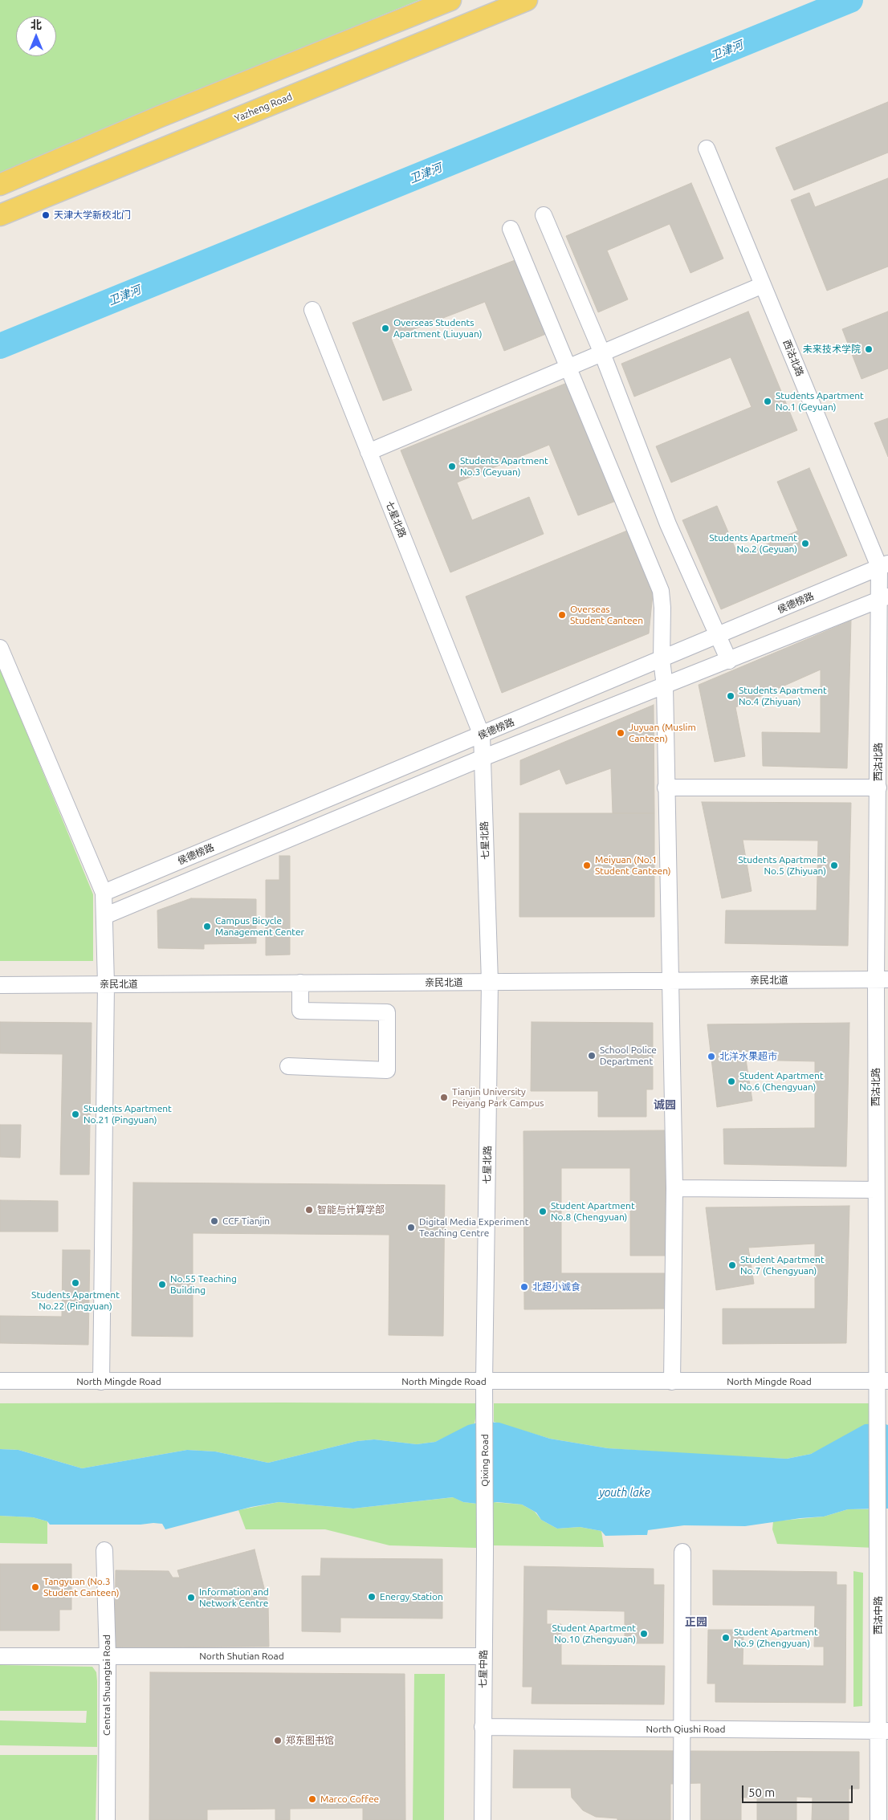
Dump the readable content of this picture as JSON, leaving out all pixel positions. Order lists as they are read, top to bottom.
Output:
{
  "streets": {
    "main road": ["Yazheng Road"],
    "street": [
      "西沽北路",
      "七星北路",
      "侯德榜路",
      "亲民北道",
      "North Mingde Road",
      "Qixing Road",
      "西沽中路",
      "North Shutian Road",
      "七星中路",
      "Central Shuangtai Road",
      "North Qiushi Road"
    ]
  },
  "crossings": [
    ["西沽北路", "侯德榜路"],
    ["西沽北路", "亲民北道"],
    ["西沽北路", "North Mingde Road"],
    ["西沽北路", "西沽中路"],
    ["七星北路", "侯德榜路"],
    ["七星北路", "亲民北道"],
    ["七星北路", "North Mingde Road"],
    ["七星北路", "Qixing Road"],
    ["Qixing Road", "七星中路"],
    ["西沽中路", "North Qiushi Road"],
    ["North Shutian Road", "七星中路"],
    ["North Shutian Road", "Central Shuangtai Road"],
    ["七星中路", "North Qiushi Road"]
  ],
  "districts": ["诚园", "正园"],
  "water": ["卫津河", "youth lake"],
  "places": [
    "天津大学新校北门",
    "Overseas Students Apartment (Liuyuan)",
    "未来技术学院",
    "Students Apartment No.1 (Geyuan)",
    "Students Apartment No.3 (Geyuan)",
    "Students Apartment No.2 (Geyuan)",
    "Overseas Student Canteen",
    "Students Apartment No.4 (Zhiyuan)",
    "Juyuan (Muslim Canteen)",
    "Meiyuan (No.1 Student Canteen)",
    "Students Apartment No.5 (Zhiyuan)",
    "Campus Bicycle Management Center",
    "School Police Department",
    "北洋水果超市",
    "Student Apartment No.6 (Chengyuan)",
    "Tianjin University Peiyang Park Campus",
    "Students Apartment No.21 (Pingyuan)",
    "智能与计算学部",
    "Student Apartment No.8 (Chengyuan)",
    "CCF Tianjin",
    "Digital Media Experiment Teaching Centre",
    "Student Apartment No.7 (Chengyuan)",
    "Students Apartment No.22 (Pingyuan)",
    "No.55 Teaching Building",
    "北超小诚食",
    "Tangyuan (No.3 Student Canteen)",
    "Energy Station",
    "Information and Network Centre",
    "Student Apartment No.10 (Zhengyuan)",
    "Student Apartment No.9 (Zhengyuan)",
    "郑东图书馆",
    "Marco Coffee"
  ],
  "scale_bar": "50 m",
  "north": "top"
}
